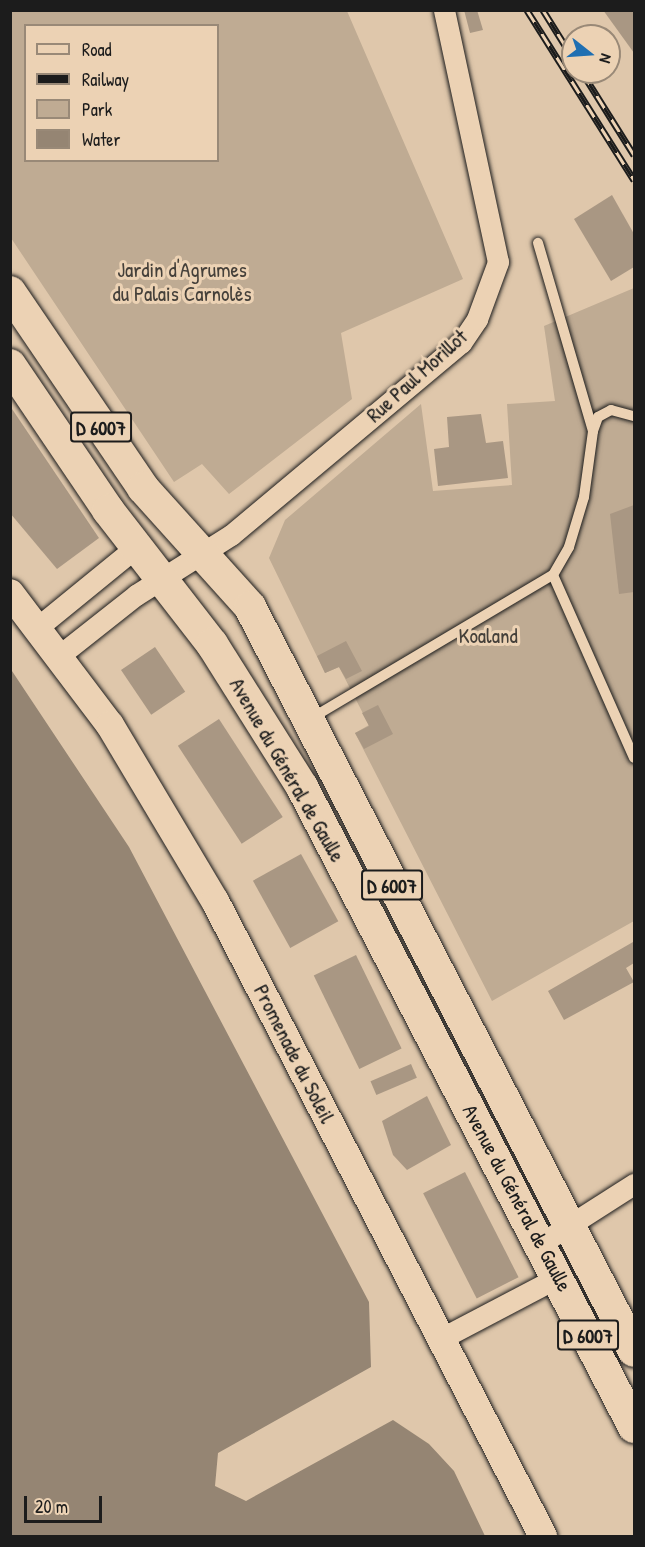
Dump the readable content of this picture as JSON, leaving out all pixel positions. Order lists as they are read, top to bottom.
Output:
{
  "streets": {
    "main road": ["D 6007", "Avenue du Général de Gaulle"],
    "street": ["Rue Paul Morillot", "Promenade du Soleil"]
  },
  "crossings": [
    ["Rue Paul Morillot", "D 6007"],
    ["Rue Paul Morillot", "Avenue du Général de Gaulle"],
    ["Rue Paul Morillot", "Promenade du Soleil"],
    ["D 6007", "Avenue du Général de Gaulle"]
  ],
  "parks": ["Jardin d'Agrumes du Palais Carnolès", "Koaland"],
  "legend": [
    "Road",
    "Railway",
    "Park",
    "Water"
  ],
  "scale_bar": "20 m",
  "north": "right"
}
